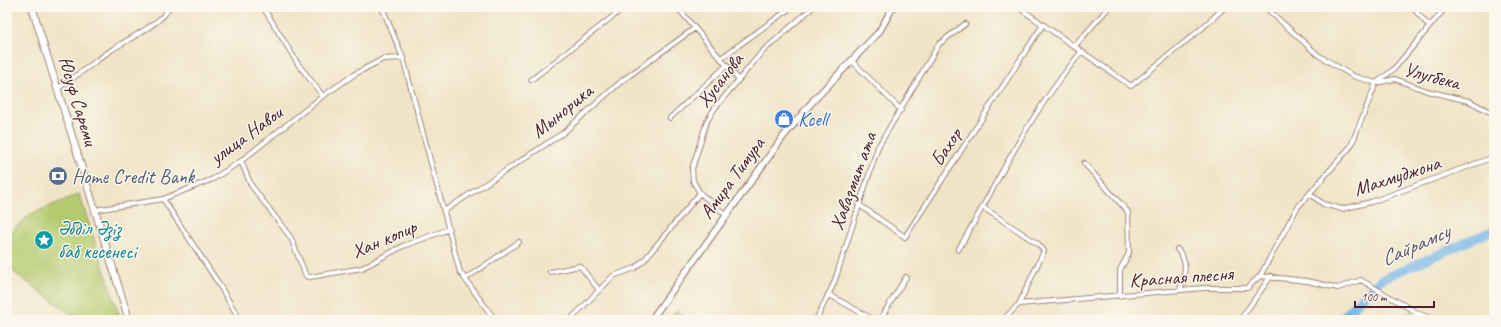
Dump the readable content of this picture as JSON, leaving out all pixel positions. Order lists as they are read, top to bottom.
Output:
{
  "streets": {
    "main road": ["Юсуф Сареми"],
    "street": [
      "Улугбека",
      "Хусанова",
      "Мынорика",
      "улица Навои",
      "Бахор",
      "Махмуджона",
      "Амира Тимура",
      "Хавазмат ата",
      "Хан копир",
      "Красная плесня"
    ]
  },
  "crossings": [
    ["Хусанова", "Амира Тимура"],
    ["Юсуф Сареми", "улица Навои"],
    ["улица Навои", "Хан копир"],
    ["Бахор", "Хавазмат ата"]
  ],
  "water": ["Сайрамсу"],
  "places": {
    "shop": ["Kcell"],
    "bank": ["Home Credit Bank"],
    "place": ["Әбділ Әзіз баб кесенесі"]
  },
  "scale_bar": "100 m"
}
